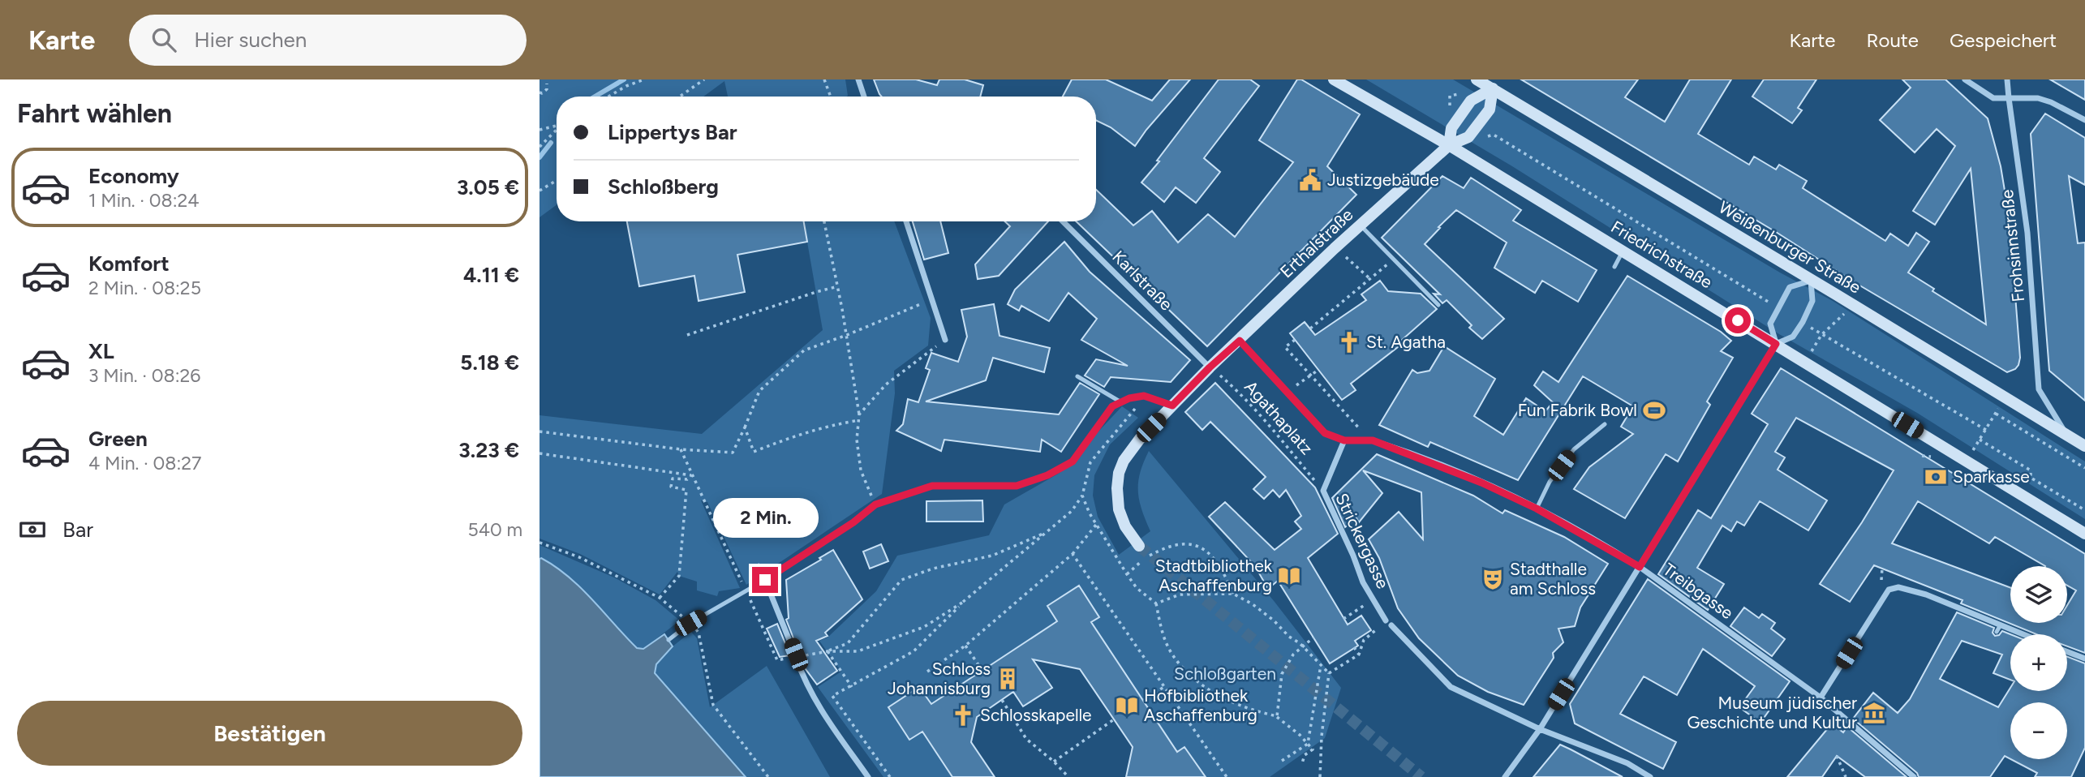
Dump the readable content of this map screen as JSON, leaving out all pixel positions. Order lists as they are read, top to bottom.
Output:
{
  "streets": {
    "main road": ["Erthalstraße", "Weißenburger Straße", "Friedrichstraße"],
    "street": [
      "Frohsinnstraße",
      "Karlstraße",
      "Agathaplatz",
      "Strickergasse",
      "Treibgasse"
    ]
  },
  "crossings": [
    ["Erthalstraße", "Weißenburger Straße"],
    ["Erthalstraße", "Friedrichstraße"],
    ["Erthalstraße", "Karlstraße"],
    ["Erthalstraße", "Agathaplatz"],
    ["Frohsinnstraße", "Weißenburger Straße"],
    ["Karlstraße", "Agathaplatz"],
    ["Agathaplatz", "Strickergasse"],
    ["Agathaplatz", "Treibgasse"],
    ["Strickergasse", "Treibgasse"]
  ],
  "parks": ["Schloßgarten"],
  "places": {
    "public building": ["Justizgebäude"],
    "church": ["St. Agatha", "Schlosskapelle"],
    "sports": ["Fun Fabrik Bowl"],
    "bank": ["Sparkasse"],
    "library": ["Stadtbibliothek Aschaffenburg", "Hofbibliothek Aschaffenburg"],
    "theatre": ["Stadthalle am Schloss"],
    "building": ["Schloss Johannisburg"],
    "museum": ["Museum jüdischer Geschichte und Kultur"]
  },
  "page": {
    "header": "Karte",
    "search": "Hier suchen",
    "nav": ["Karte", "Route", "Gespeichert"],
    "heading": "Fahrt wählen",
    "banner": ["Lippertys Bar", "Schloßberg"],
    "list": [
      {
        "name": "Economy",
        "note": "1 Min. · 08:24",
        "value": "3.05 €"
      },
      {
        "name": "Komfort",
        "note": "2 Min. · 08:25",
        "value": "4.11 €"
      },
      {
        "name": "XL",
        "note": "3 Min. · 08:26",
        "value": "5.18 €"
      },
      {
        "name": "Green",
        "note": "4 Min. · 08:27",
        "value": "3.23 €"
      }
    ],
    "pay": ["Bar", "540 m"],
    "bubble": "2 Min.",
    "map_buttons": ["+", "−"],
    "buttons": "Bestätigen"
  }
}
